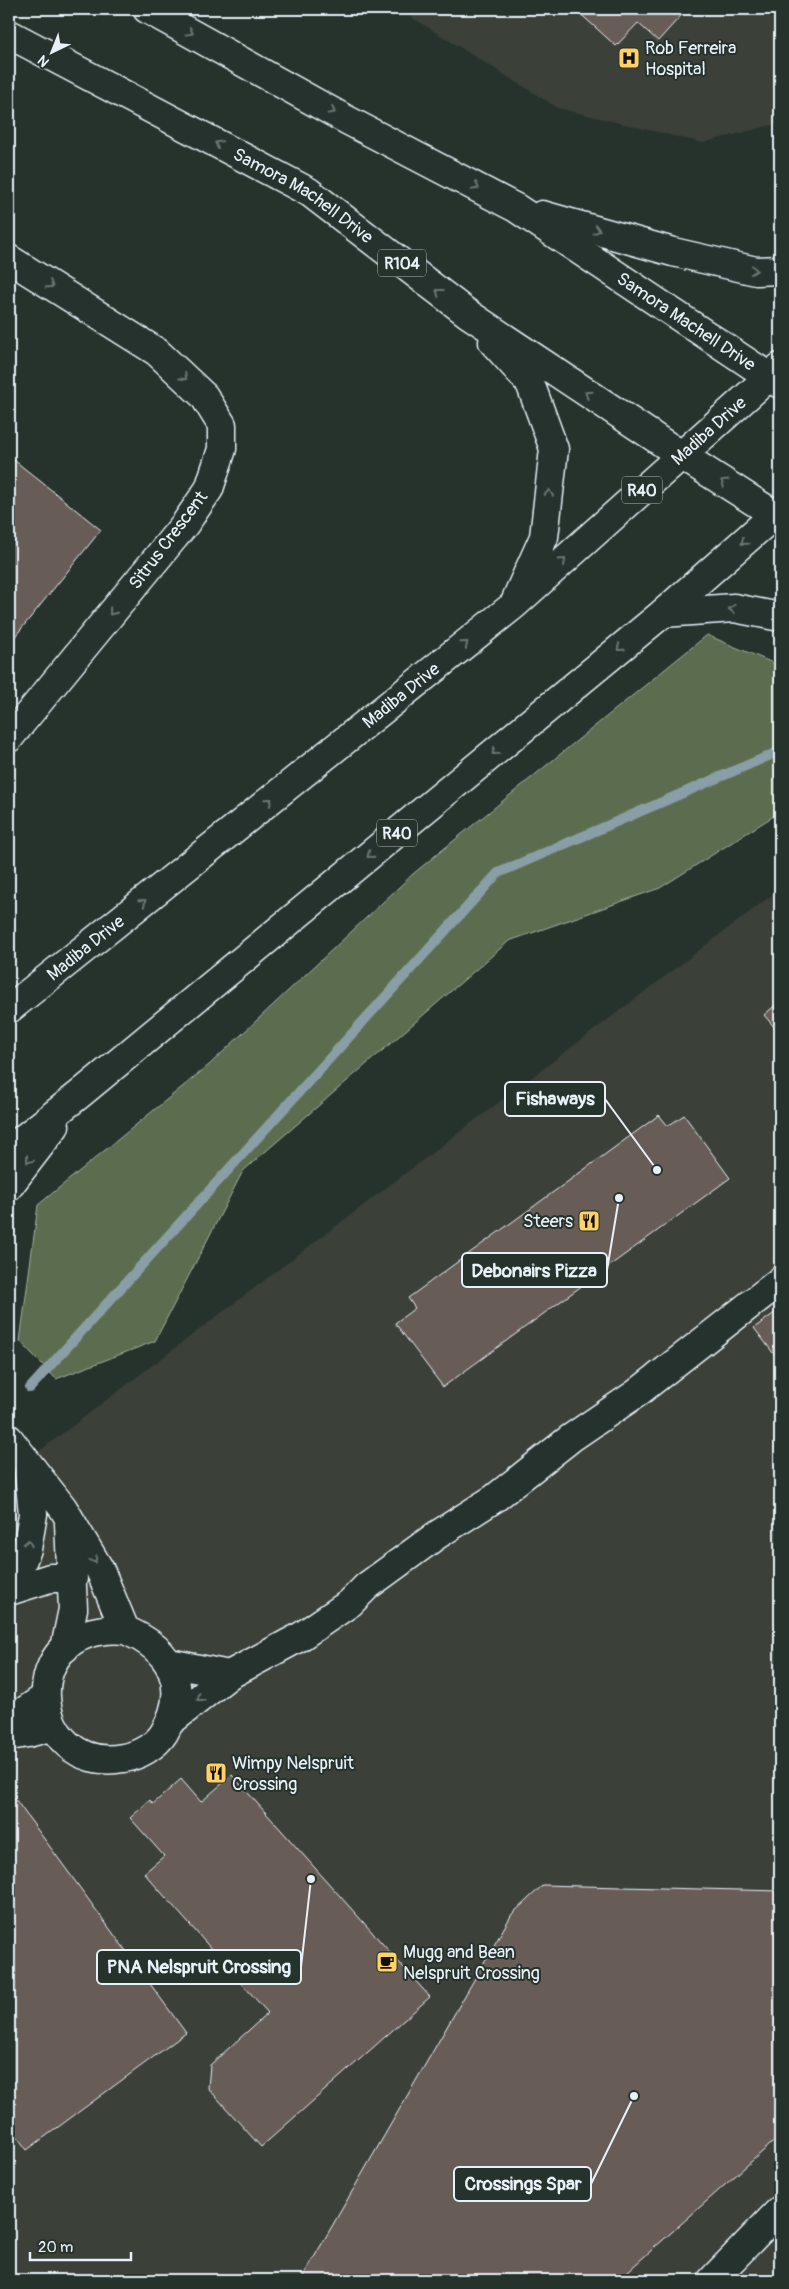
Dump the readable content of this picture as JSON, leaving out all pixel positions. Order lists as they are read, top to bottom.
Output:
{
  "streets": {
    "main road": [
      "Samora Machell Drive",
      "R104",
      "Madiba Drive",
      "R40",
      "Sitrus Crescent"
    ]
  },
  "crossings": [
    ["Samora Machell Drive", "Madiba Drive"],
    ["Samora Machell Drive", "R40"]
  ],
  "places": {
    "hospital": ["Rob Ferreira Hospital"],
    "other": [
      "Fishaways",
      "Debonairs Pizza",
      "PNA Nelspruit Crossing",
      "Crossings Spar"
    ],
    "restaurant": ["Steers", "Wimpy Nelspruit Crossing"],
    "cafe": ["Mugg and Bean Nelspruit Crossing"]
  },
  "scale_bar": "20 m",
  "north": "bottom left"
}
